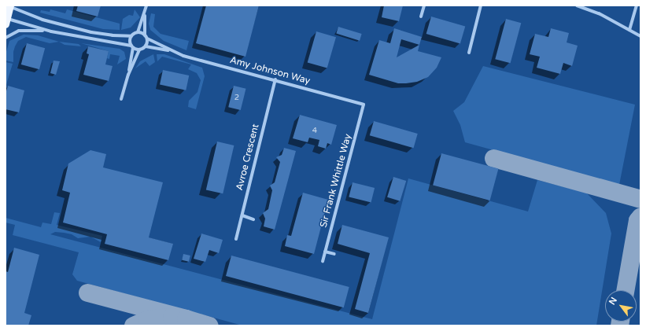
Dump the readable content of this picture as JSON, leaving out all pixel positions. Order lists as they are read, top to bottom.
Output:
{
  "streets": {
    "street": ["Amy Johnson Way", "Avroe Crescent", "Sir Frank Whittle Way"]
  },
  "crossings": [
    ["Amy Johnson Way", "Avroe Crescent"],
    ["Amy Johnson Way", "Sir Frank Whittle Way"]
  ],
  "house_numbers": ["2", "4"],
  "north": "top left"
}
